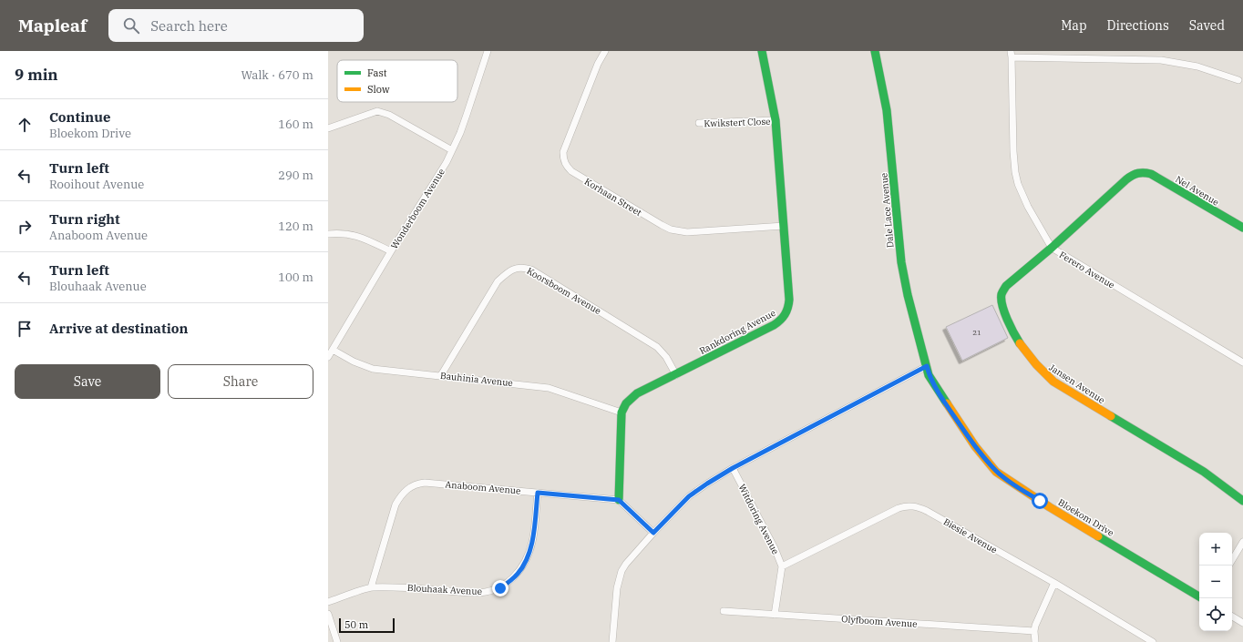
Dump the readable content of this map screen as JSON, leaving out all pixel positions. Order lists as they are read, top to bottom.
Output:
{
  "streets": {
    "street": [
      "Kwikstert Close",
      "Nel Avenue",
      "Korhaan Street",
      "Wonderboom Avenue",
      "Dale Lace Avenue",
      "Ferero Avenue",
      "Koorsboom Avenue",
      "Rankdoring Avenue",
      "Bauhinia Avenue",
      "Jansen Avenue",
      "Anaboom Avenue",
      "Bloekom Drive",
      "Witdoring Avenue",
      "Biesie Avenue",
      "Blouhaak Avenue",
      "Olyfboom Avenue"
    ]
  },
  "crossings": [
    ["Kwikstert Close", "Rankdoring Avenue"],
    ["Nel Avenue", "Jansen Avenue"],
    ["Korhaan Street", "Rankdoring Avenue"],
    ["Wonderboom Avenue", "Bauhinia Avenue"],
    ["Dale Lace Avenue", "Bloekom Drive"],
    ["Ferero Avenue", "Jansen Avenue"],
    ["Koorsboom Avenue", "Rankdoring Avenue"],
    ["Koorsboom Avenue", "Bauhinia Avenue"],
    ["Rankdoring Avenue", "Bauhinia Avenue"],
    ["Anaboom Avenue", "Blouhaak Avenue"],
    ["Witdoring Avenue", "Biesie Avenue"]
  ],
  "house_numbers": ["21"],
  "legend": ["Fast", "Slow"],
  "scale_bar": "50 m",
  "page": {
    "header": "Mapleaf",
    "search": "Search here",
    "nav": ["Map", "Directions", "Saved"],
    "heading": ["9 min", "Walk · 670 m"],
    "list": [
      ["Continue", "Bloekom Drive", "160 m"],
      ["Turn left", "Rooihout Avenue", "290 m"],
      ["Turn right", "Anaboom Avenue", "120 m"],
      ["Turn left", "Blouhaak Avenue", "100 m"],
      "Arrive at destination"
    ],
    "buttons": ["Save", "Share"],
    "map_buttons": ["+", "−"],
    "scale": "50 m"
  }
}
